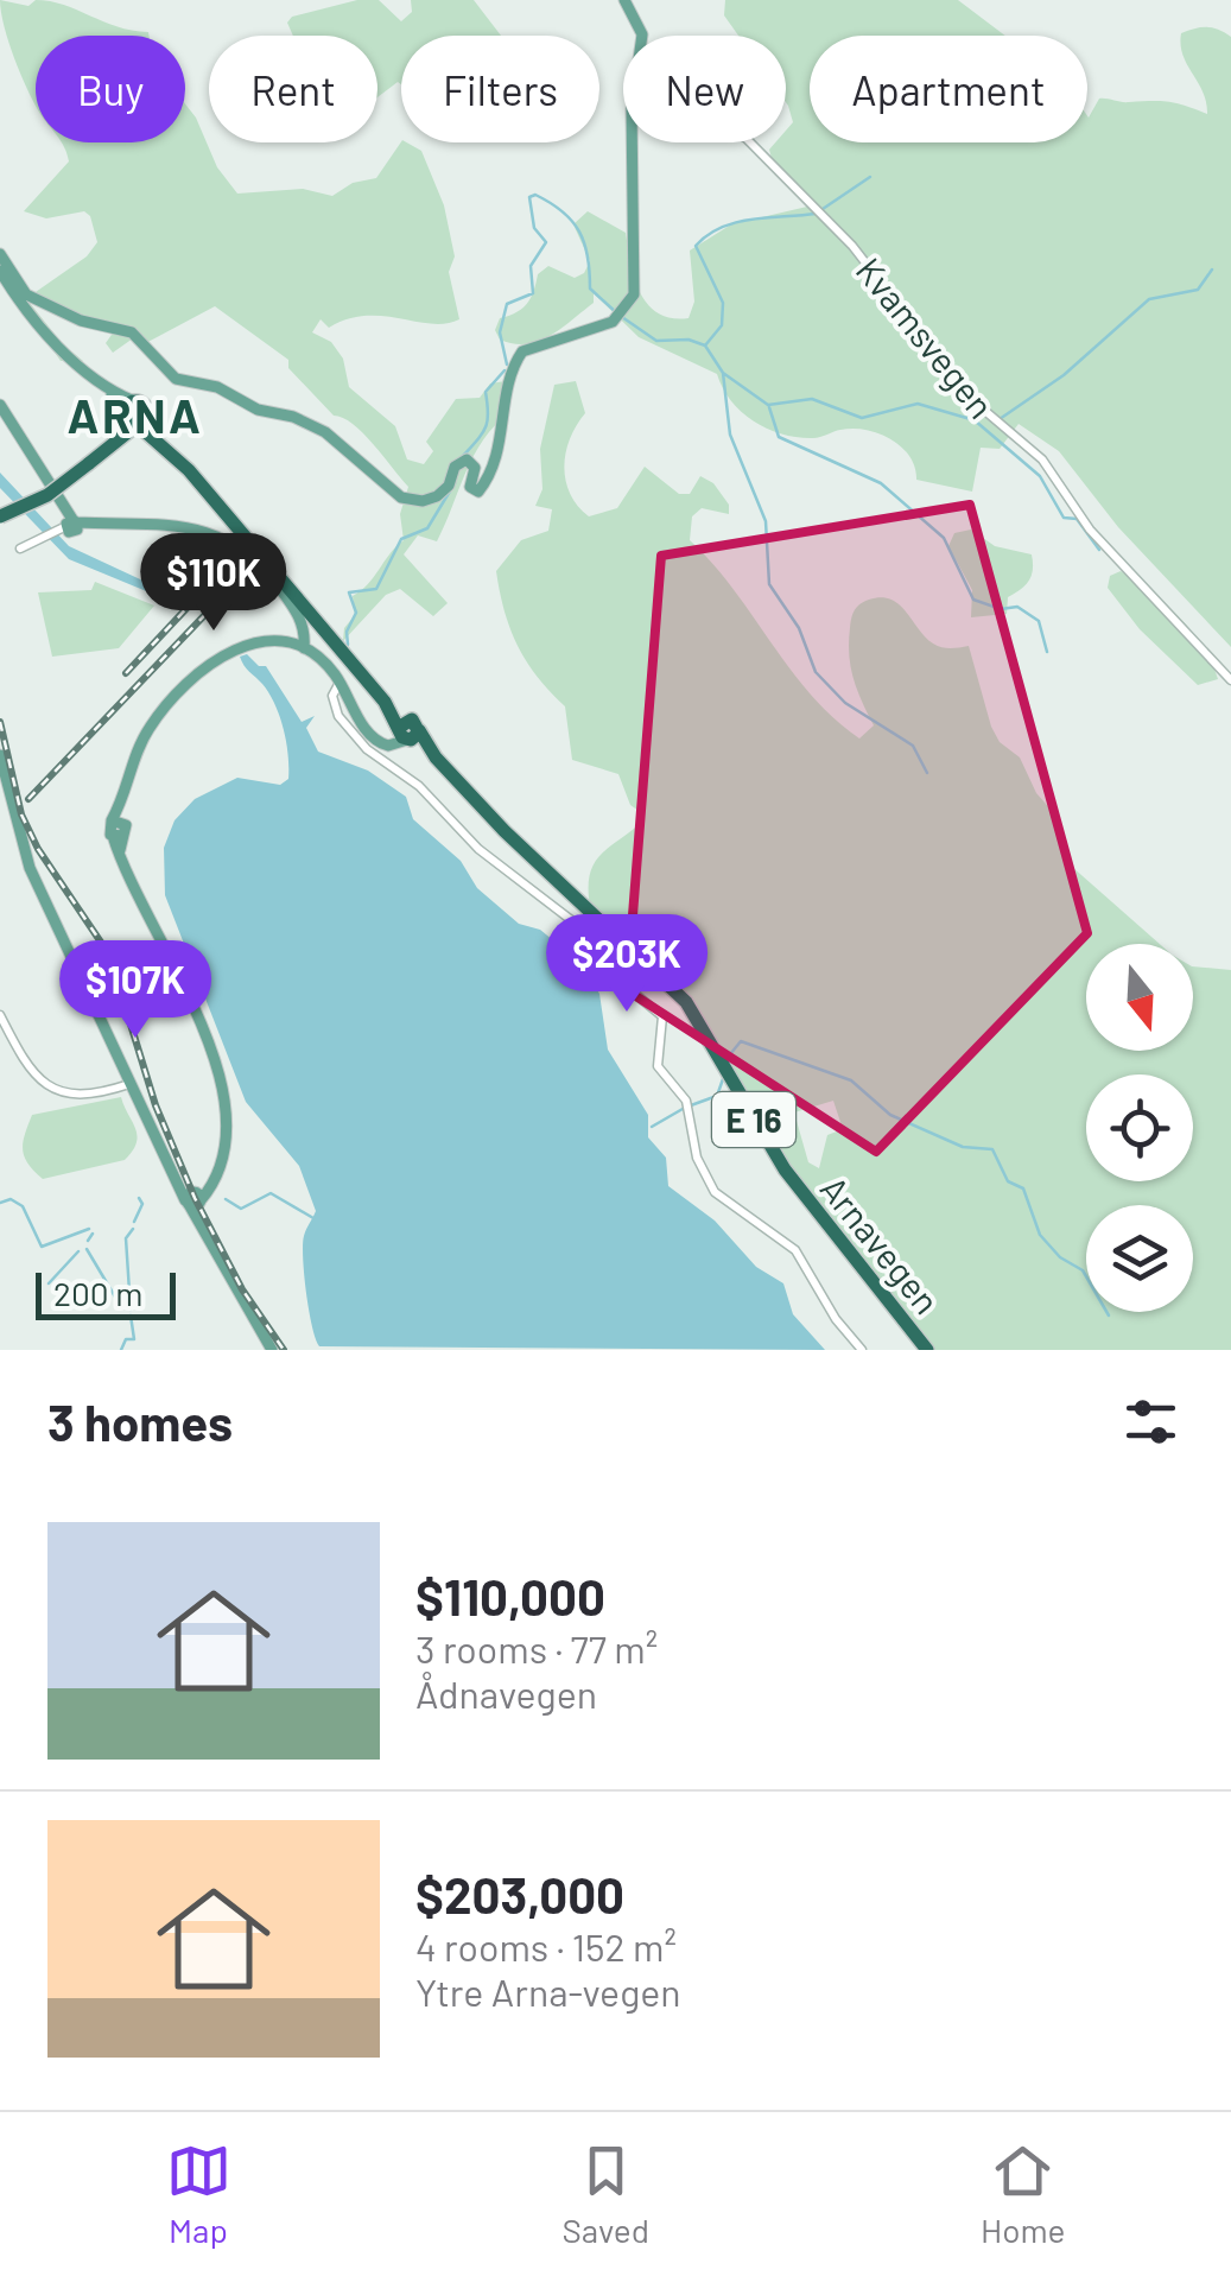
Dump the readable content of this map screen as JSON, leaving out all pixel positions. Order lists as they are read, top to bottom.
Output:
{
  "streets": {
    "highway": ["E 16", "Arnavegen"],
    "street": ["Kvamsvegen"]
  },
  "districts": ["ARNA"],
  "scale_bar": "200 m",
  "north": "bottom",
  "page": {
    "chip": [
      "Buy",
      "Rent",
      "Filters",
      "New",
      "Apartment"
    ],
    "price": ["$110K", "$203K", "$107K"],
    "scale": "200 m",
    "heading": "3 homes",
    "list": [
      {
        "name": "$110,000",
        "note": "3 rooms · 77 m² · Ådnavegen"
      },
      {
        "name": "$203,000",
        "note": "4 rooms · 152 m² · Ytre Arna-vegen"
      }
    ],
    "tabs": ["Map", "Saved", "Home"]
  }
}
